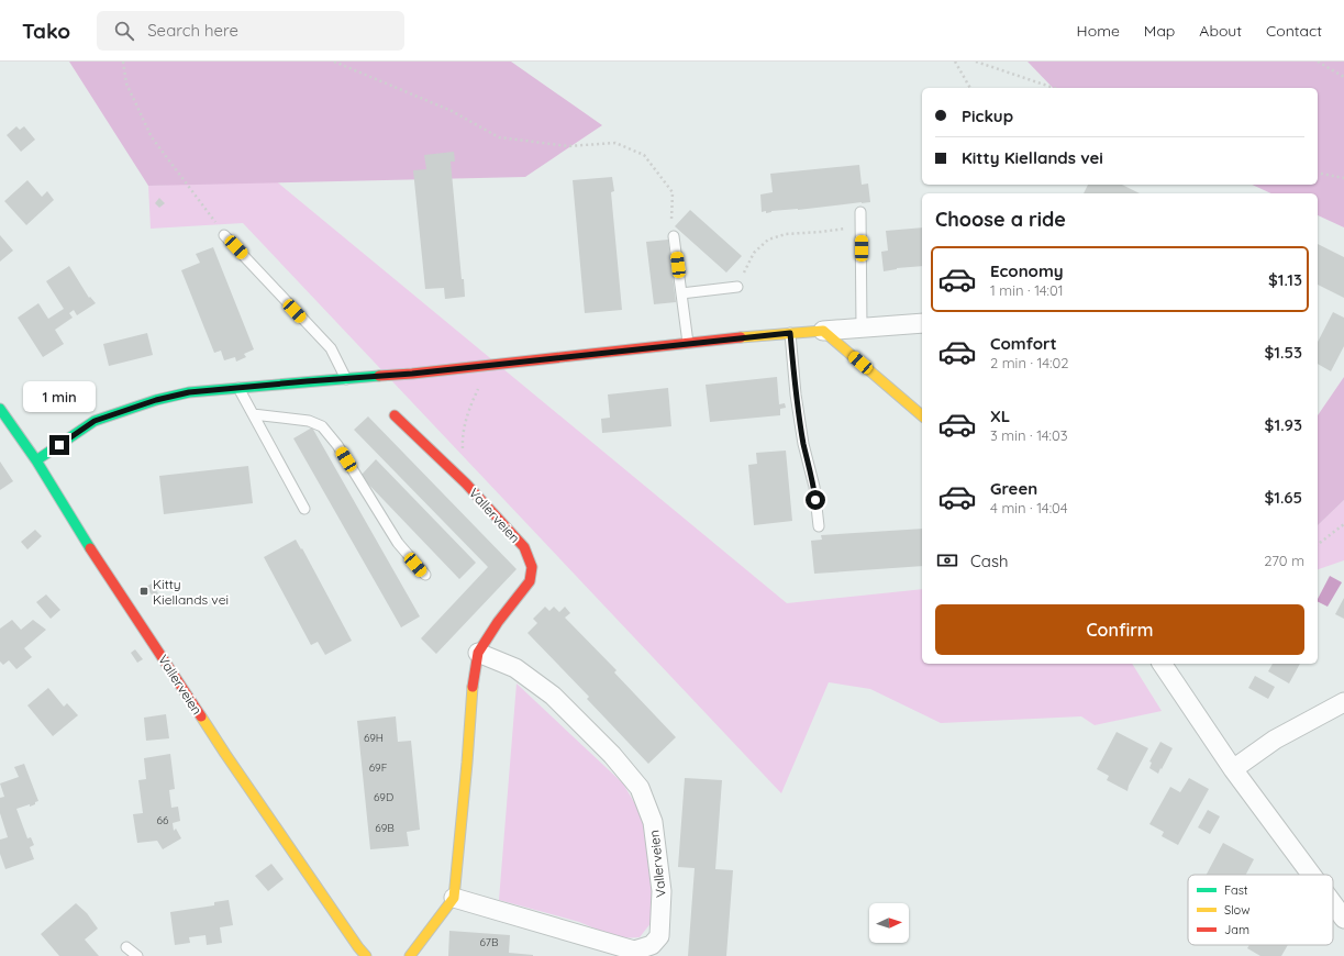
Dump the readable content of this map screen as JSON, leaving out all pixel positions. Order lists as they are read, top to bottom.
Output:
{
  "streets": {
    "street": ["Vallerveien"]
  },
  "places": {
    "transit": ["Kitty Kiellands vei"]
  },
  "house_numbers": [
    "69H",
    "69F",
    "69D",
    "66",
    "69B",
    "67B"
  ],
  "legend": ["Fast", "Slow", "Jam"],
  "north": "right",
  "page": {
    "header": "Tako",
    "search": "Search here",
    "nav": [
      "Home",
      "Map",
      "About",
      "Contact"
    ],
    "banner": ["Pickup", "Kitty Kiellands vei"],
    "heading": "Choose a ride",
    "list": [
      {
        "name": "Economy",
        "note": "1 min · 14:01",
        "value": "$1.13"
      },
      {
        "name": "Comfort",
        "note": "2 min · 14:02",
        "value": "$1.53"
      },
      {
        "name": "XL",
        "note": "3 min · 14:03",
        "value": "$1.93"
      },
      {
        "name": "Green",
        "note": "4 min · 14:04",
        "value": "$1.65"
      }
    ],
    "bubble": "1 min",
    "pay": ["Cash", "270 m"],
    "buttons": "Confirm"
  }
}
